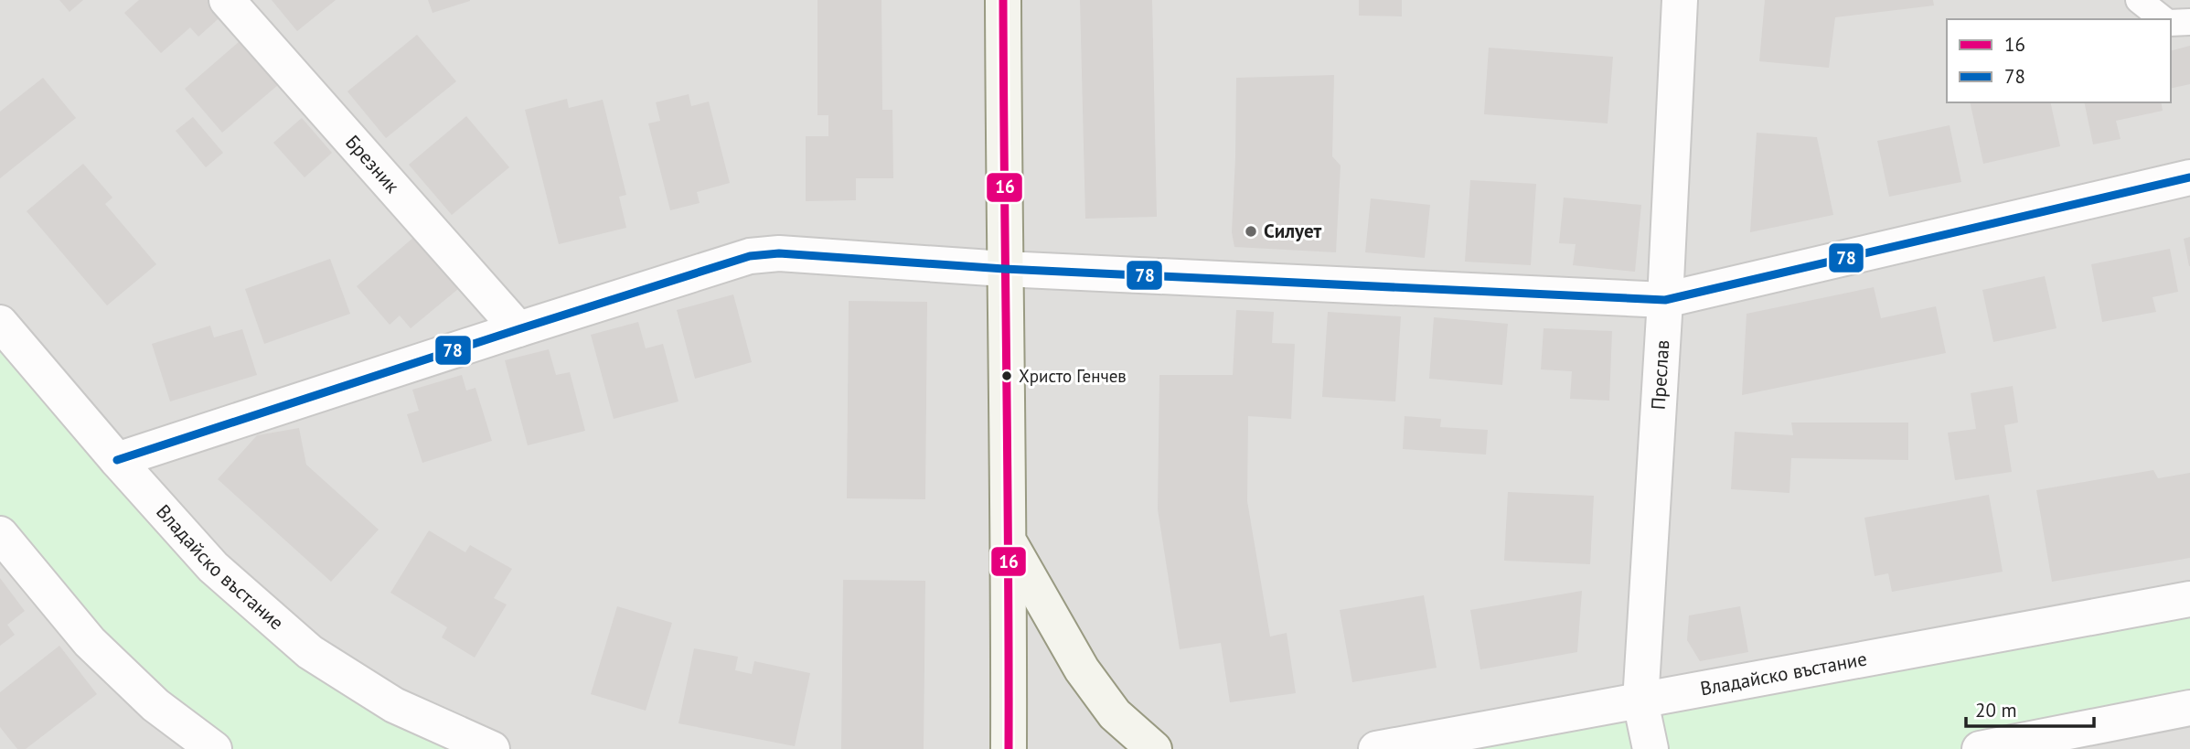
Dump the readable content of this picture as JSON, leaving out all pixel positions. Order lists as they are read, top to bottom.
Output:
{
  "streets": {
    "street": ["Брезник", "Преслав", "Владайско въстание"]
  },
  "crossings": [
    ["Преслав", "Владайско въстание"]
  ],
  "places": ["Силует", "Христо Генчев"],
  "lines": ["transit line 16", "transit line 78"],
  "legend": ["16", "78"],
  "scale_bar": "20 m"
}
